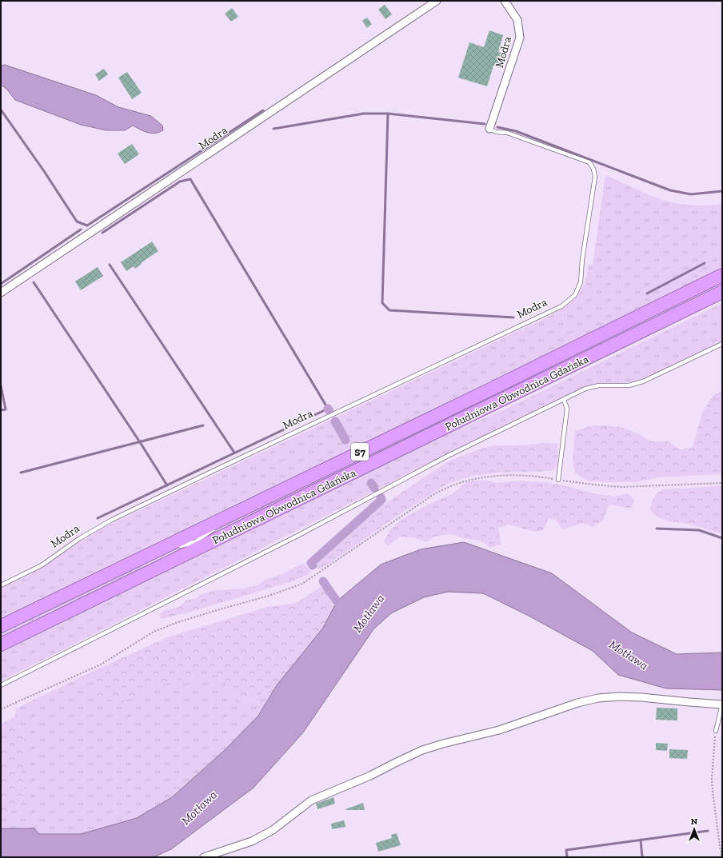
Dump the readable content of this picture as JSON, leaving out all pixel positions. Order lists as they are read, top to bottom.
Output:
{
  "streets": {
    "highway": ["Południowa Obwodnica Gdańska", "S7"],
    "street": ["Modra"]
  },
  "water": ["Motława"],
  "north": "top"
}
